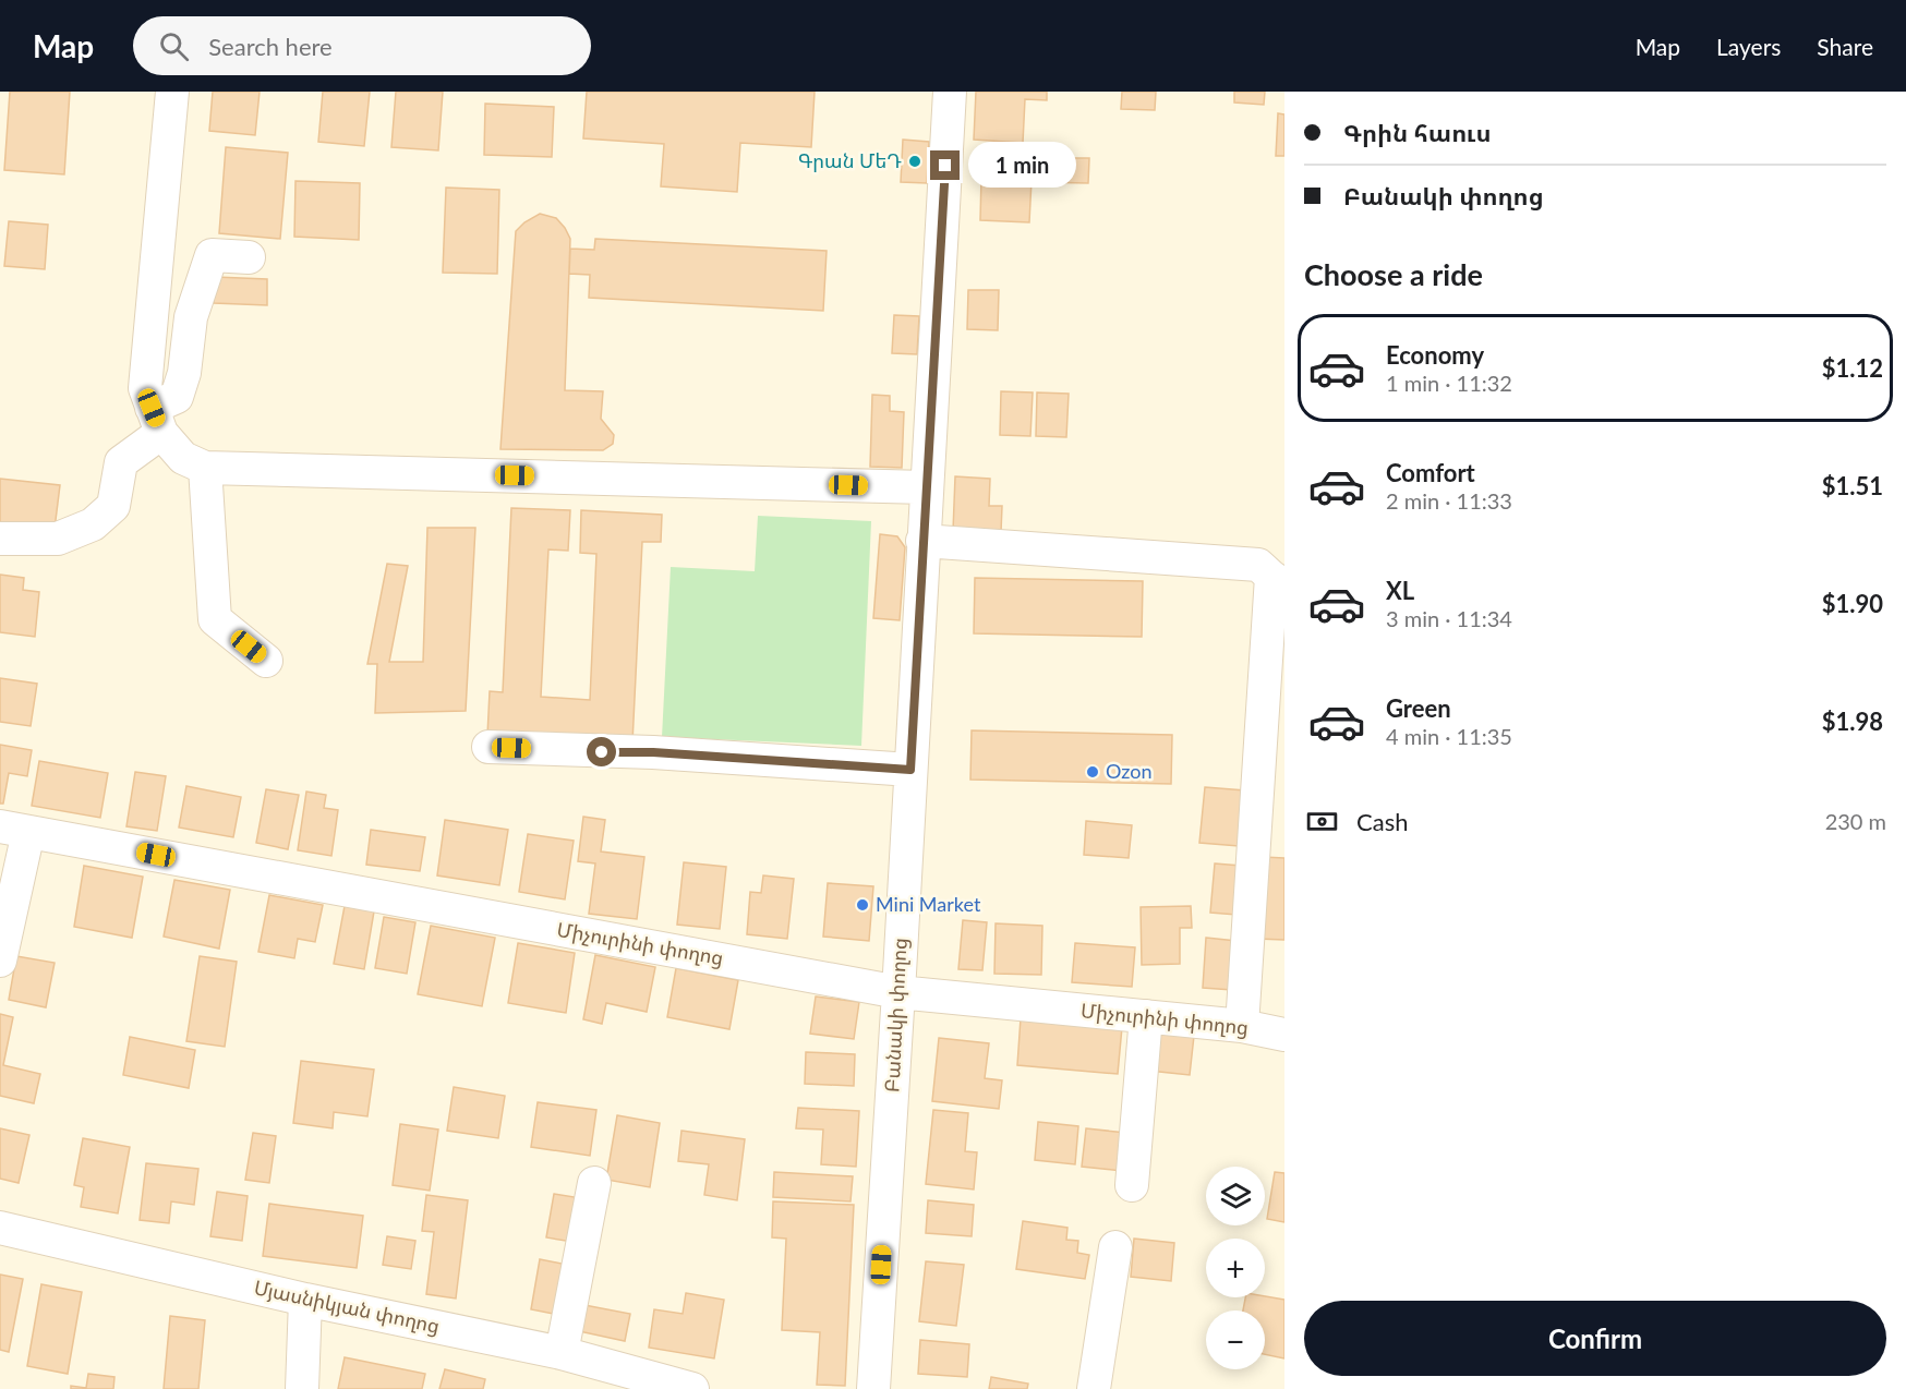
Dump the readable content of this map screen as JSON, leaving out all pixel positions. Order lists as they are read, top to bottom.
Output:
{
  "streets": {
    "street": ["Միչուրինի փողոց", "Բանակի փողոց", "Մյասնիկյան փողոց"]
  },
  "crossings": [
    ["Միչուրինի փողոց", "Բանակի փողոց"]
  ],
  "places": ["Գրան ՄեԴ", "Ozon", "Mini Market"],
  "page": {
    "header": "Map",
    "search": "Search here",
    "nav": ["Map", "Layers", "Share"],
    "banner": ["Գրին հաուս", "Բանակի փողոց"],
    "bubble": "1 min",
    "heading": "Choose a ride",
    "list": [
      {
        "name": "Economy",
        "note": "1 min · 11:32",
        "value": "$1.12"
      },
      {
        "name": "Comfort",
        "note": "2 min · 11:33",
        "value": "$1.51"
      },
      {
        "name": "XL",
        "note": "3 min · 11:34",
        "value": "$1.90"
      },
      {
        "name": "Green",
        "note": "4 min · 11:35",
        "value": "$1.98"
      }
    ],
    "pay": ["Cash", "230 m"],
    "map_buttons": ["+", "−"],
    "buttons": "Confirm"
  }
}
